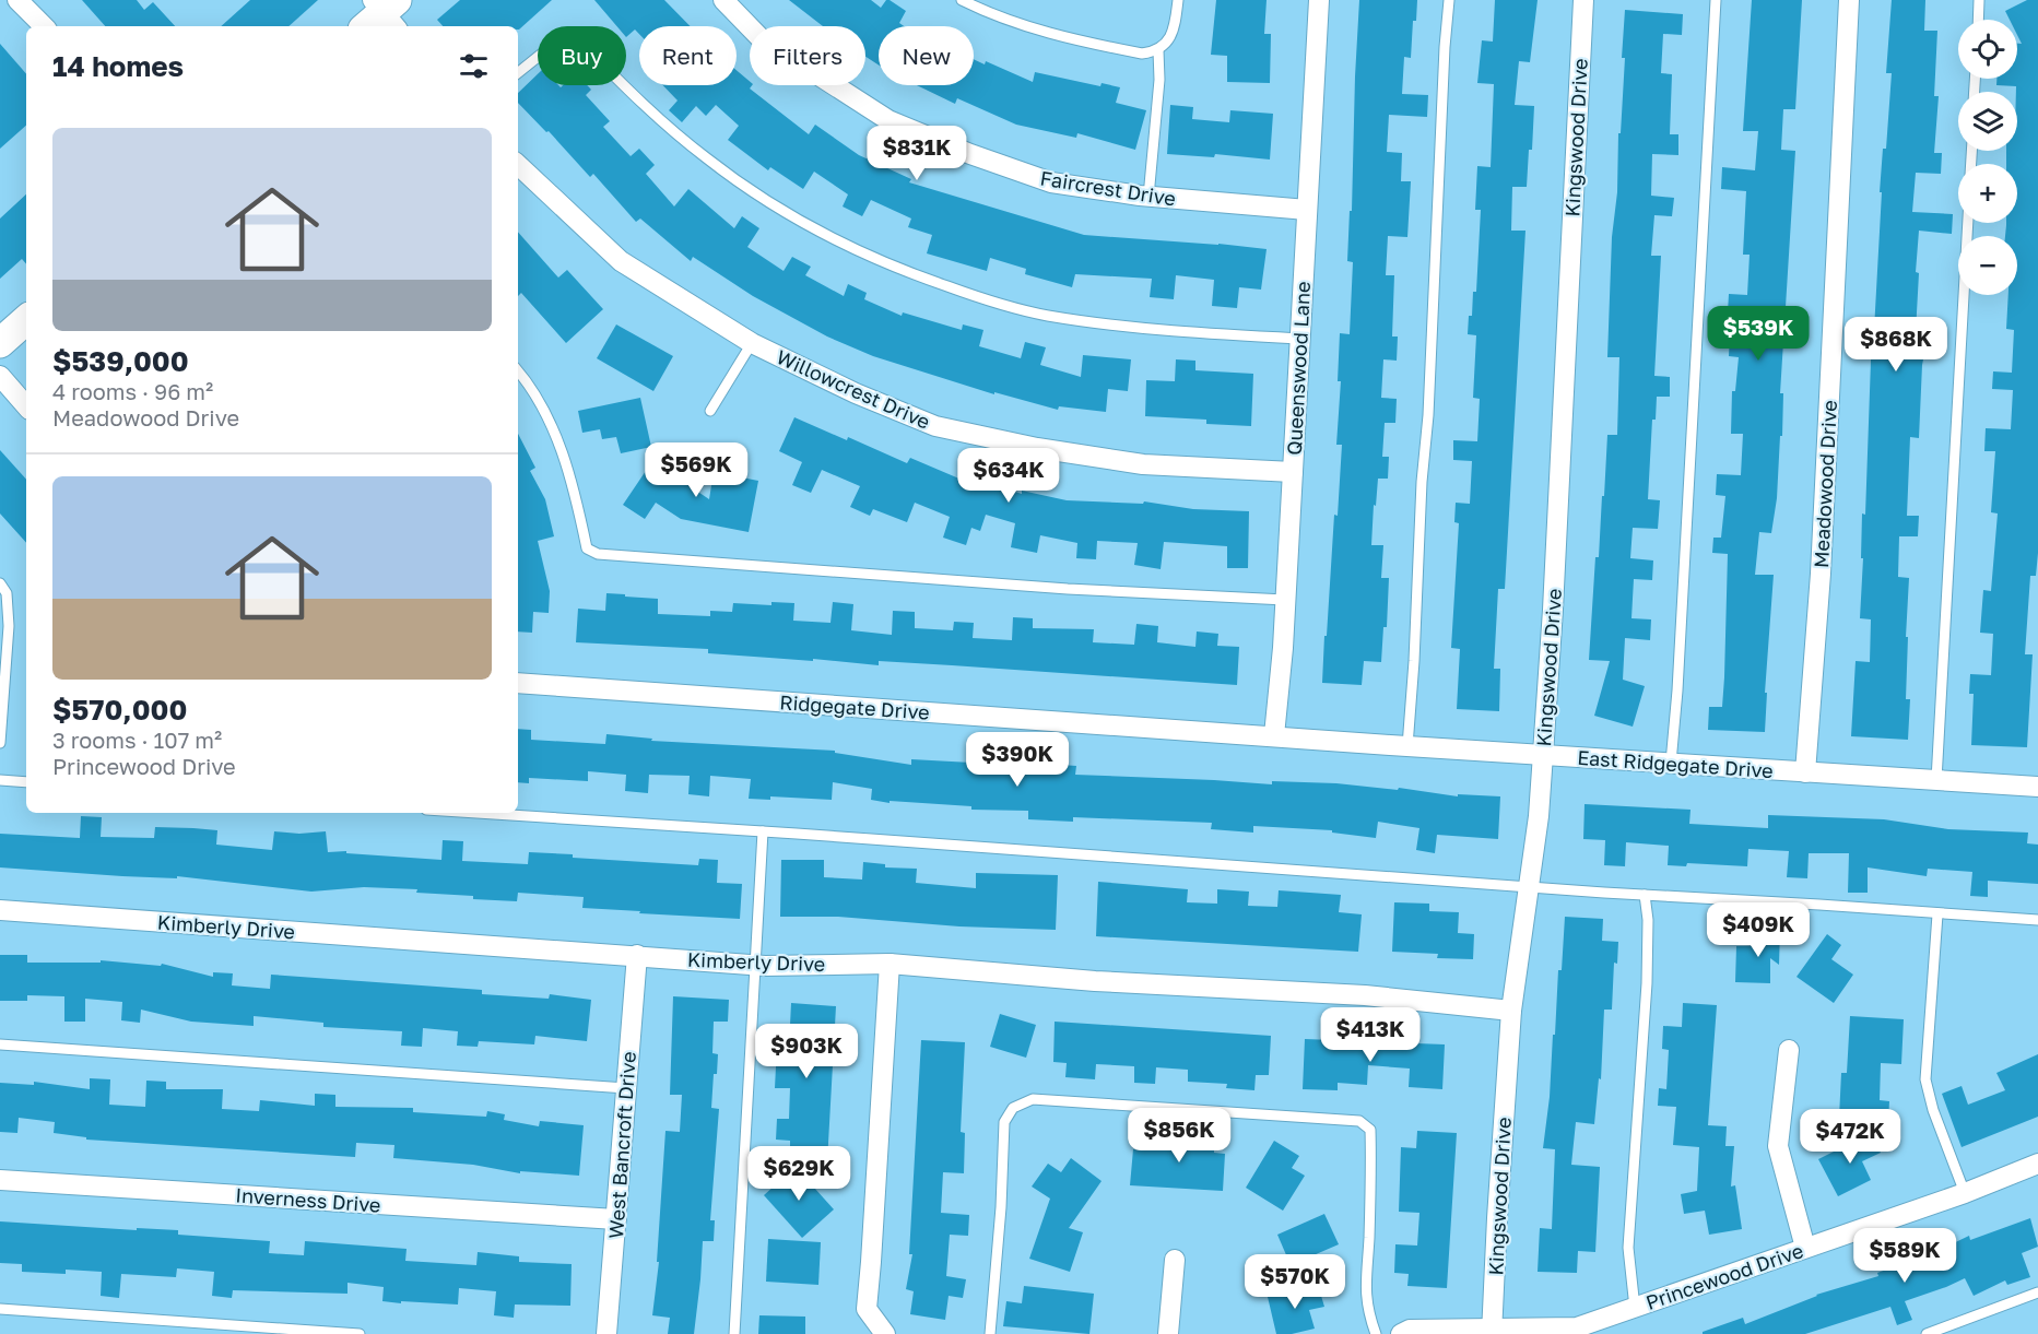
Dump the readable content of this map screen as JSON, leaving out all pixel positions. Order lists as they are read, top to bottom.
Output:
{
  "streets": {
    "street": [
      "Kingswood Drive",
      "Faircrest Drive",
      "Queenswood Lane",
      "Willowcrest Drive",
      "Meadowood Drive",
      "Ridgegate Drive",
      "East Ridgegate Drive",
      "Kimberly Drive",
      "West Bancroft Drive",
      "Inverness Drive",
      "Princewood Drive"
    ]
  },
  "crossings": [
    ["Kingswood Drive", "East Ridgegate Drive"],
    ["Kingswood Drive", "Kimberly Drive"],
    ["Kingswood Drive", "Princewood Drive"],
    ["Faircrest Drive", "Queenswood Lane"],
    ["Queenswood Lane", "Willowcrest Drive"],
    ["Queenswood Lane", "Ridgegate Drive"],
    ["Queenswood Lane", "East Ridgegate Drive"],
    ["Meadowood Drive", "East Ridgegate Drive"],
    ["Ridgegate Drive", "East Ridgegate Drive"],
    ["Kimberly Drive", "West Bancroft Drive"],
    ["West Bancroft Drive", "Inverness Drive"]
  ],
  "page": {
    "map_buttons": ["+", "−"],
    "chip": [
      "Buy",
      "Rent",
      "Filters",
      "New"
    ],
    "heading": "14 homes",
    "list": [
      {
        "name": "$539,000",
        "note": "4 rooms · 96 m² · Meadowood Drive"
      },
      {
        "name": "$570,000",
        "note": "3 rooms · 107 m² · Princewood Drive"
      }
    ],
    "price": [
      "$831K",
      "$539K",
      "$868K",
      "$569K",
      "$634K",
      "$390K",
      "$409K",
      "$413K",
      "$903K",
      "$856K",
      "$472K",
      "$629K",
      "$589K",
      "$570K"
    ]
  }
}
